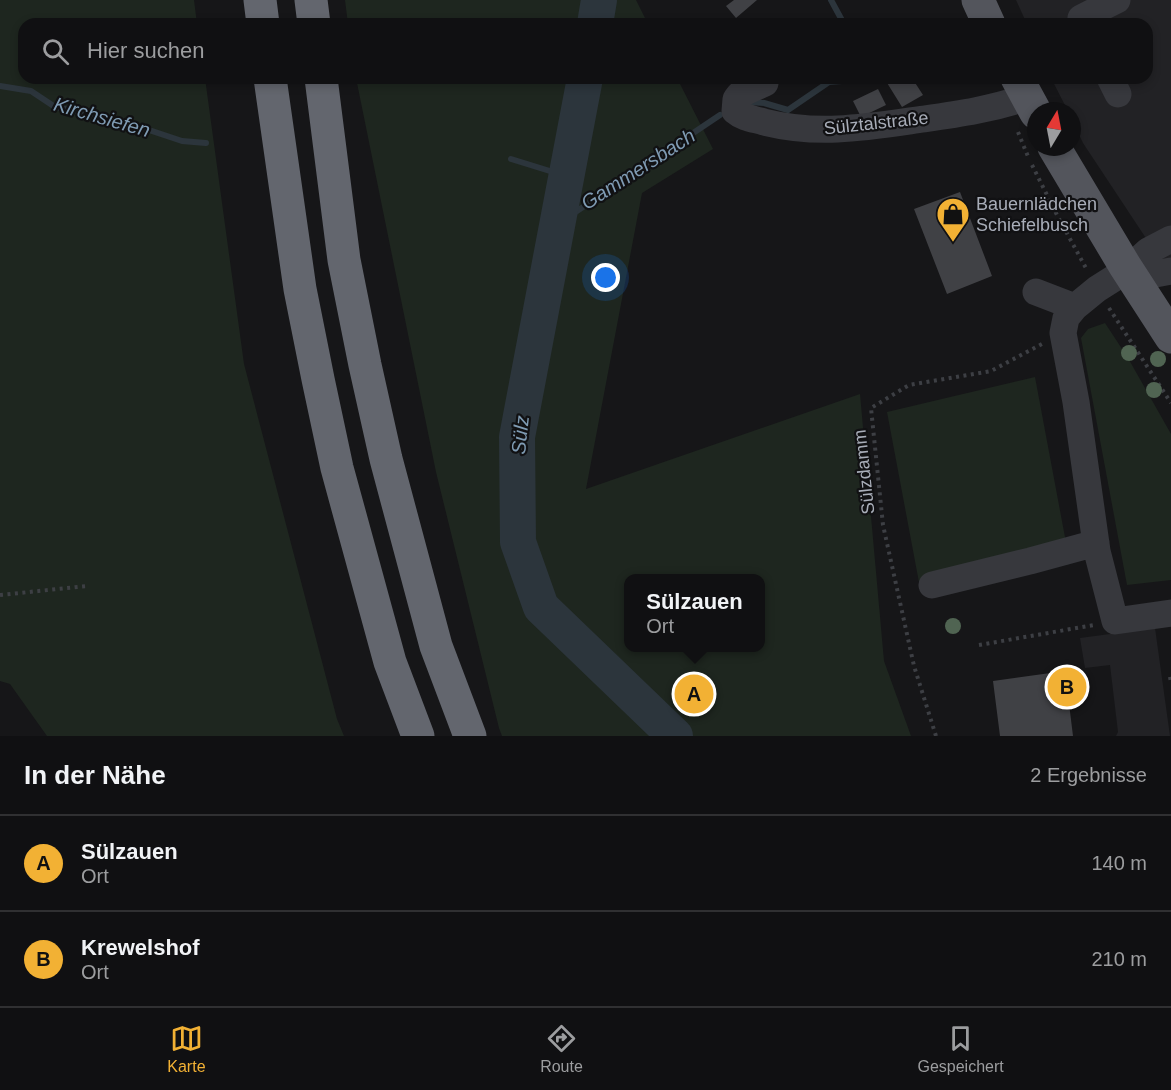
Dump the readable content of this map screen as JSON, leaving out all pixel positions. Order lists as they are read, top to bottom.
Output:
{
  "streets": {
    "street": ["Sülztalstraße"],
    "path": ["Sülzdamm"]
  },
  "water": ["Kirchsiefen", "Gammersbach", "Sülz"],
  "places": {
    "shop": ["Bauernlädchen Schiefelbusch"]
  },
  "north": "top",
  "page": {
    "search": "Hier suchen",
    "popup": ["Sülzauen", "Ort"],
    "pins": ["B", "A"],
    "heading": ["In der Nähe", "2 Ergebnisse"],
    "list": [
      {
        "mark": "A",
        "name": "Sülzauen",
        "note": "Ort",
        "value": "140 m"
      },
      {
        "mark": "B",
        "name": "Krewelshof",
        "note": "Ort",
        "value": "210 m"
      }
    ],
    "nav": ["Karte", "Route", "Gespeichert"]
  }
}
